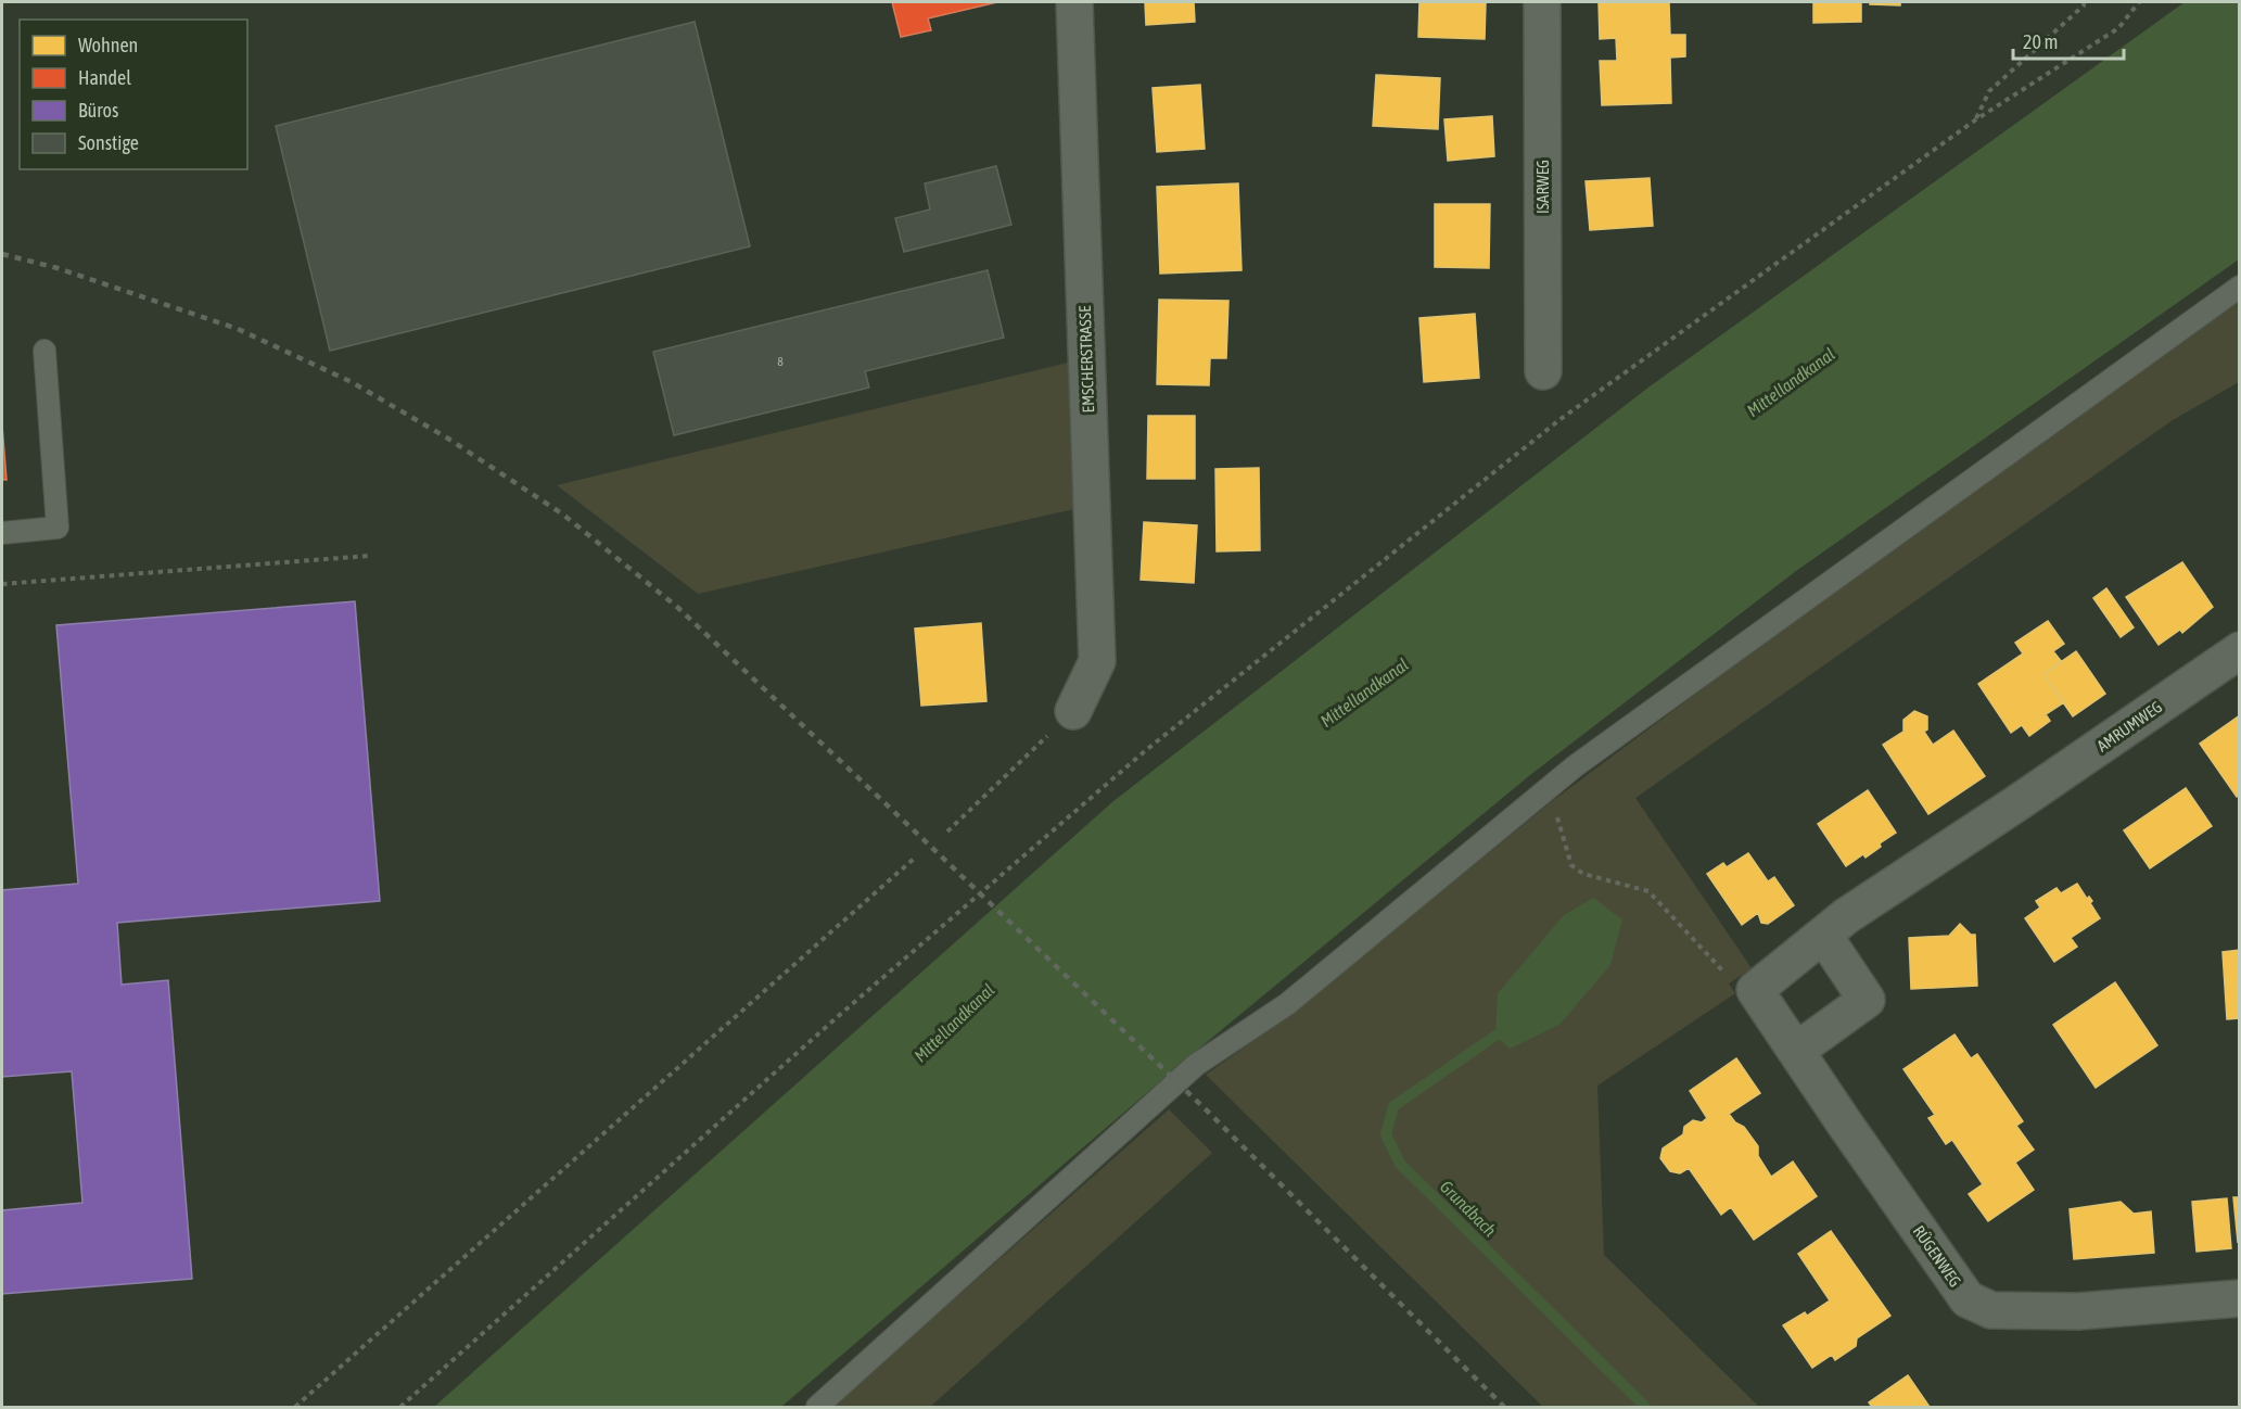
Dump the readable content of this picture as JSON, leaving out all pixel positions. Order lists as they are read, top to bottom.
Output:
{
  "streets": {
    "street": [
      "ISARWEG",
      "EMSCHERSTRASSE",
      "AMRUMWEG",
      "RÜGENWEG"
    ]
  },
  "water": ["Mittellandkanal", "Grundbach"],
  "house_numbers": ["8"],
  "legend": [
    "Wohnen",
    "Handel",
    "Büros",
    "Sonstige"
  ],
  "scale_bar": "20 m"
}
